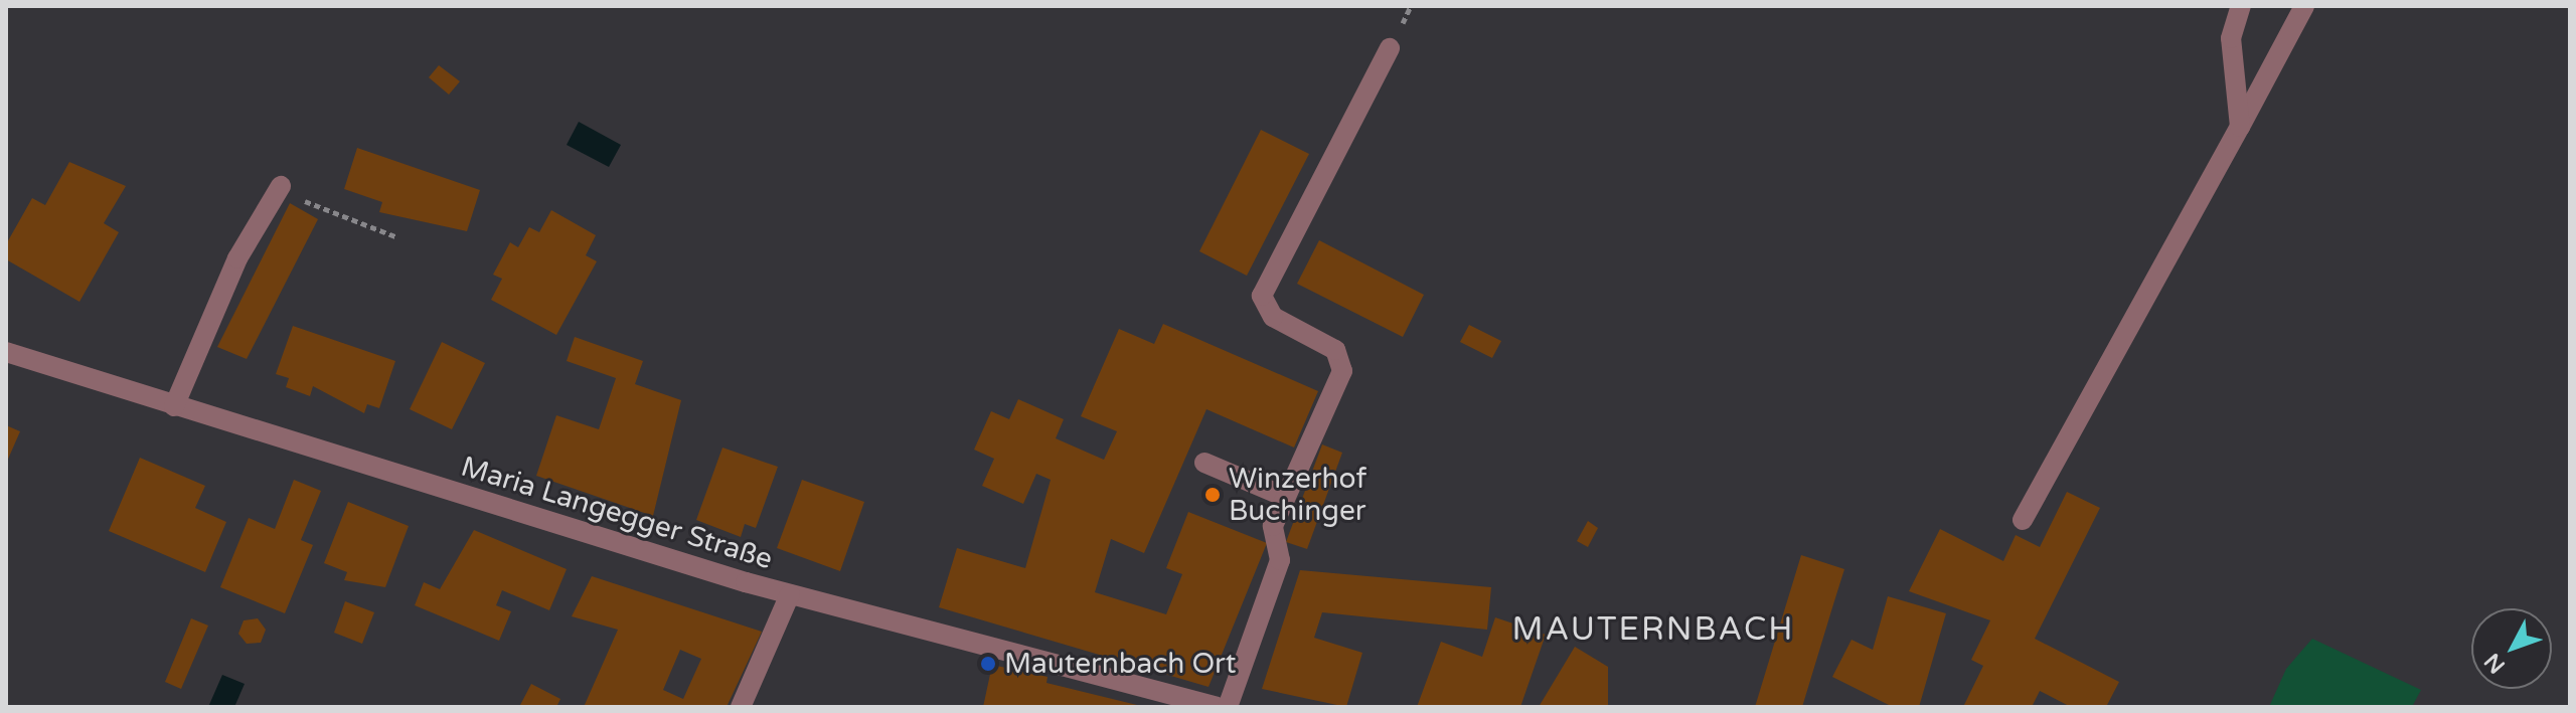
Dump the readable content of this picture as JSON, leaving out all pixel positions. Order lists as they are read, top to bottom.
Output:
{
  "streets": {
    "street": ["Maria Langegger Straße"]
  },
  "districts": ["MAUTERNBACH"],
  "places": ["Winzerhof Buchinger", "Mauternbach Ort"],
  "north": "bottom left"
}
